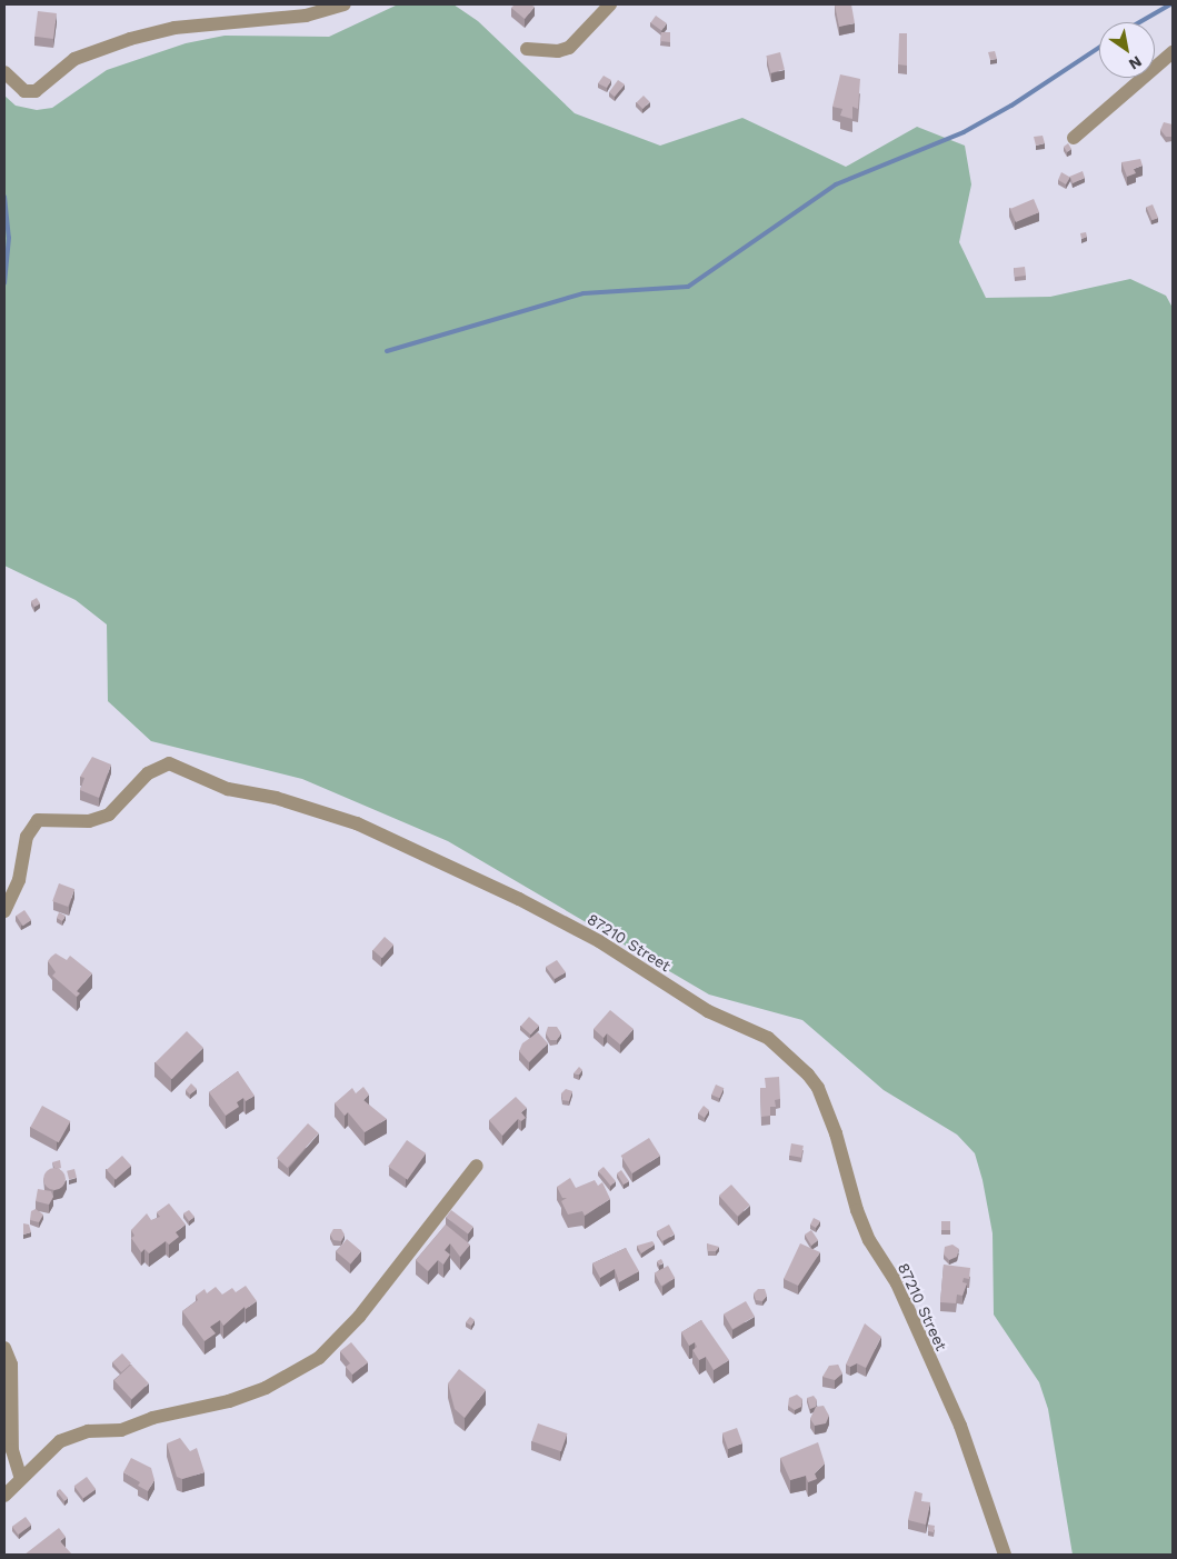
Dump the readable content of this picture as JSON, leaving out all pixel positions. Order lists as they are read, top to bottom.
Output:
{
  "streets": {
    "street": ["87210 Street"]
  },
  "north": "bottom right"
}
